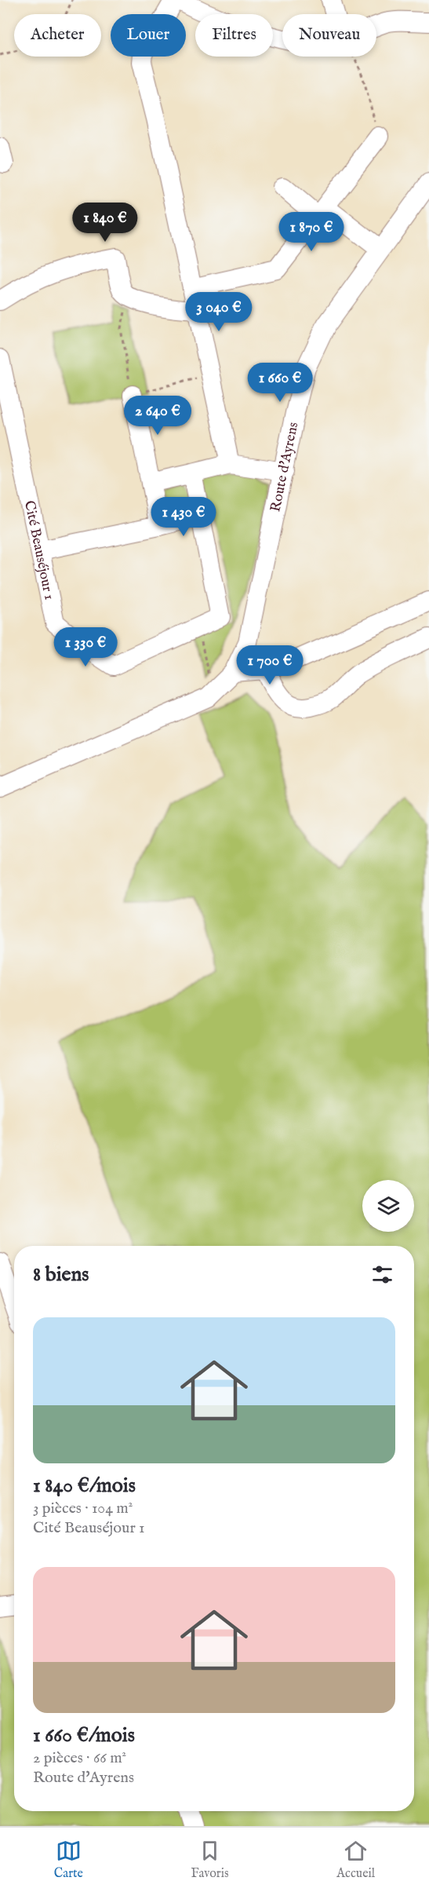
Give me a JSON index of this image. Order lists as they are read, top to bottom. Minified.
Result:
{"streets":{"street":["Route d'Ayrens","Cité Beauséjour 1"]},"page":{"chip":["Acheter","Louer","Filtres","Nouveau"],"price":["1 840 €","1 870 €","3 040 €","1 660 €","2 640 €","1 430 €","1 330 €","1 700 €"],"heading":"8 biens","list":[{"name":"1 840 €/mois","note":"3 pièces · 104 m² · Cité Beauséjour 1"},{"name":"1 660 €/mois","note":"2 pièces · 66 m² · Route d'Ayrens"}],"tabs":["Carte","Favoris","Accueil"]}}
